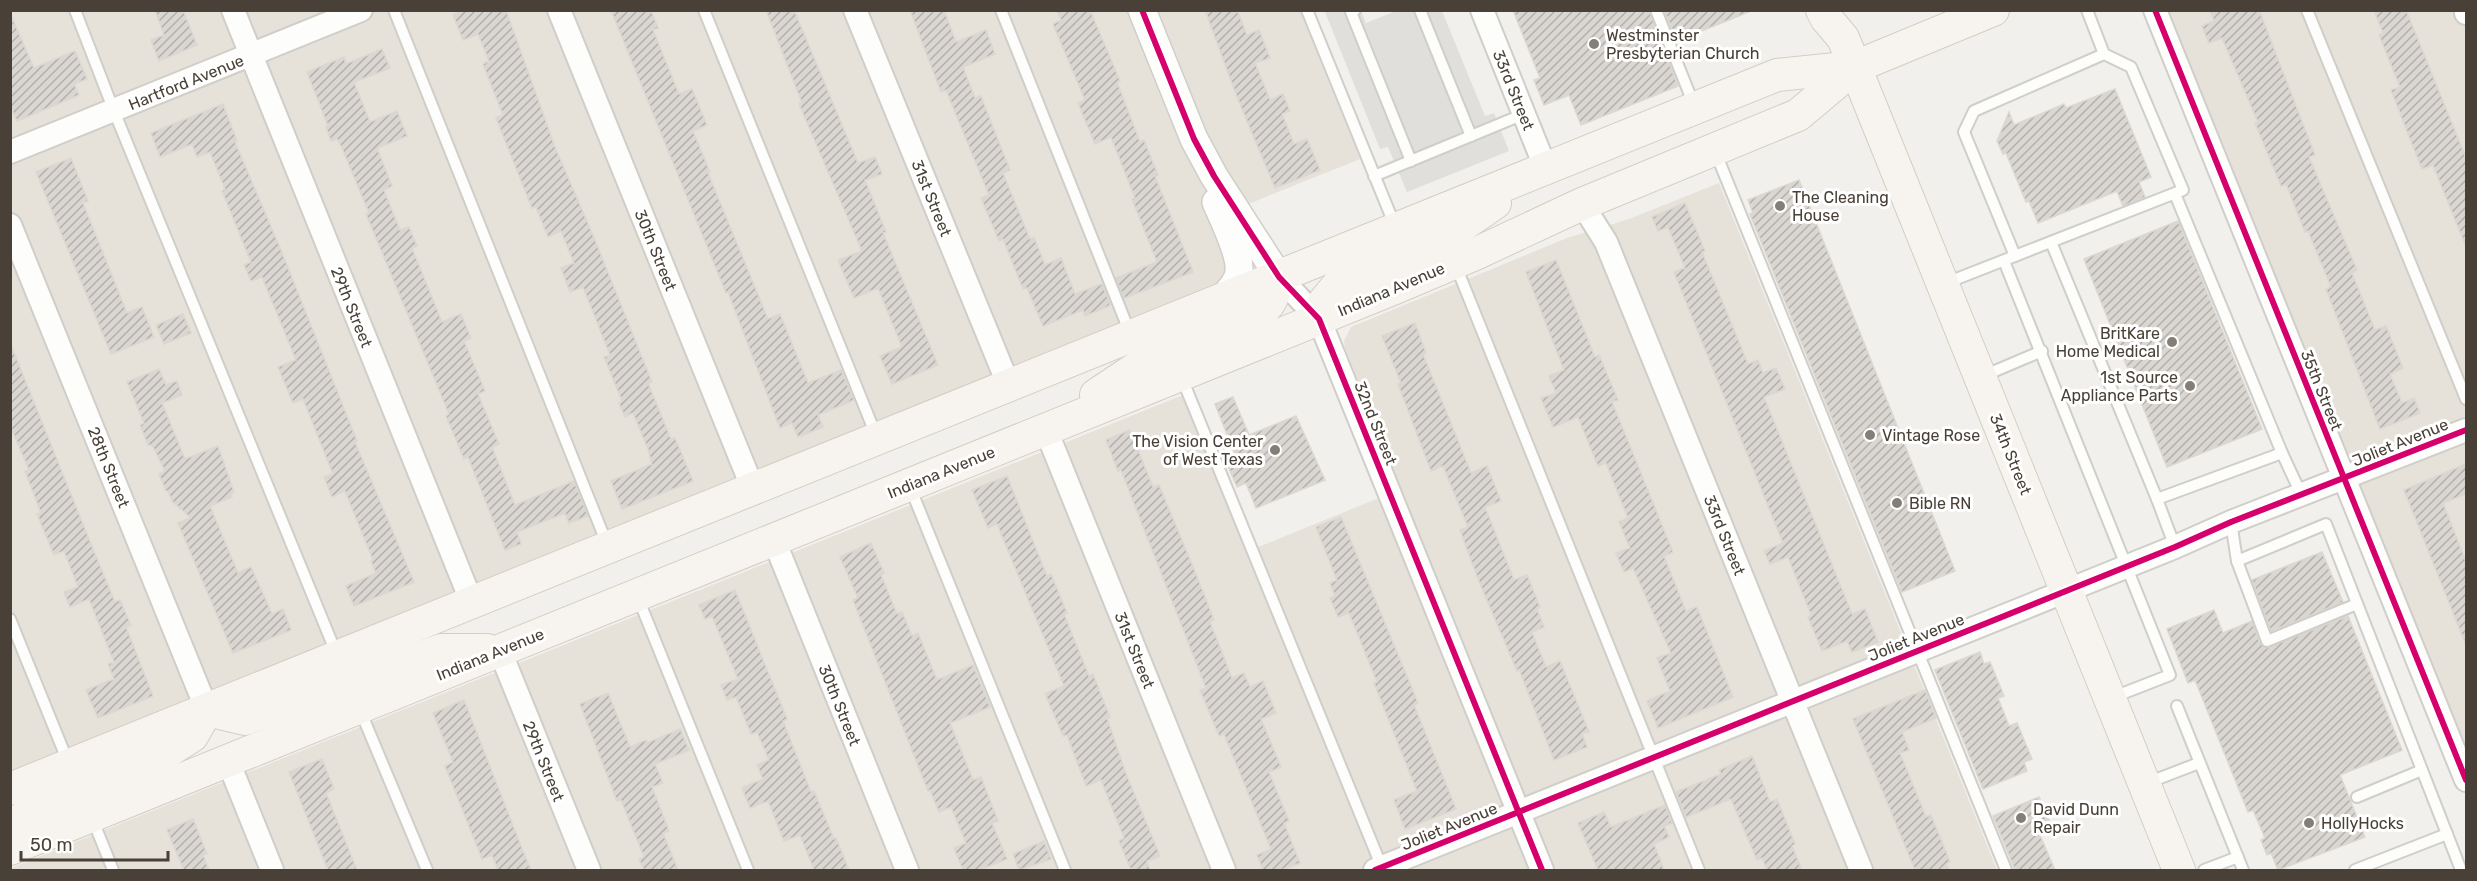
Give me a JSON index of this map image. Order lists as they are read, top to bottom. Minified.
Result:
{"streets":{"main road":["Indiana Avenue","34th Street"],"street":["Hartford Avenue","33rd Street","31st Street","30th Street","29th Street","35th Street","32nd Street","Joliet Avenue","28th Street"]},"crossings":[["Hartford Avenue","29th Street"],["33rd Street","Indiana Avenue"],["33rd Street","Joliet Avenue"],["31st Street","Indiana Avenue"],["30th Street","Indiana Avenue"],["Indiana Avenue","29th Street"],["Indiana Avenue","32nd Street"],["Indiana Avenue","34th Street"],["Indiana Avenue","28th Street"],["35th Street","Joliet Avenue"],["32nd Street","Joliet Avenue"],["Joliet Avenue","34th Street"]],"places":["Westminster Presbyterian Church","The Cleaning House","BritKare Home Medical","1st Source Appliance Parts","Vintage Rose","The Vision Center of West Texas","Bible RN","David Dunn Repair","HollyHocks"],"scale_bar":"50 m"}
